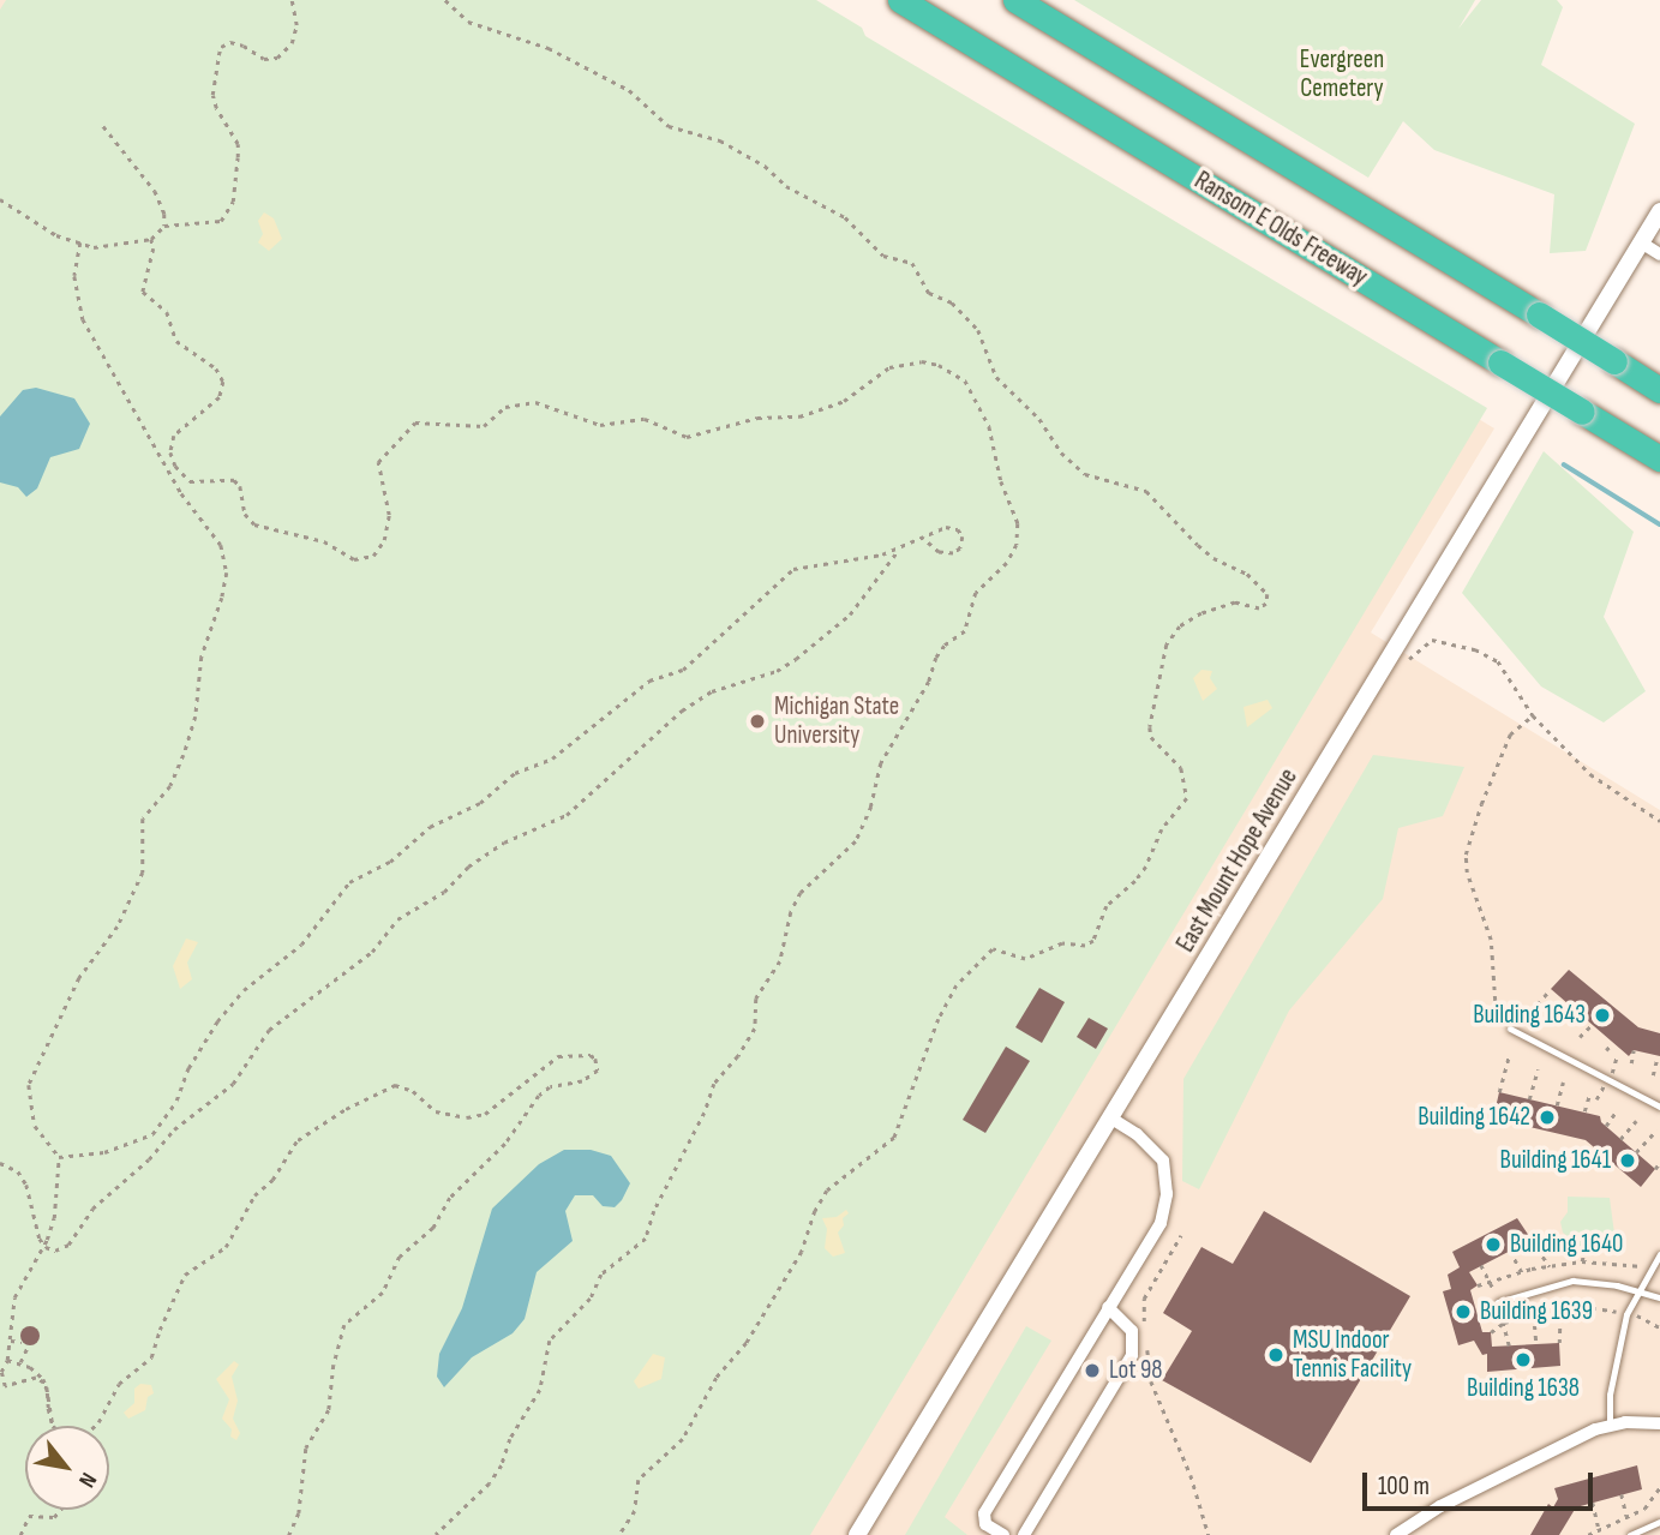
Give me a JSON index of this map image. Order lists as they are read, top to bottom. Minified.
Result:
{"streets":{"highway":["Ransom E Olds Freeway"],"street":["East Mount Hope Avenue"]},"parks":["Evergreen Cemetery"],"places":["Michigan State University","Building 1643","Building 1642","Building 1641","Building 1640","Building 1639","MSU Indoor Tennis Facility","Building 1638","Lot 98"],"scale_bar":"100 m","north":"bottom right"}
